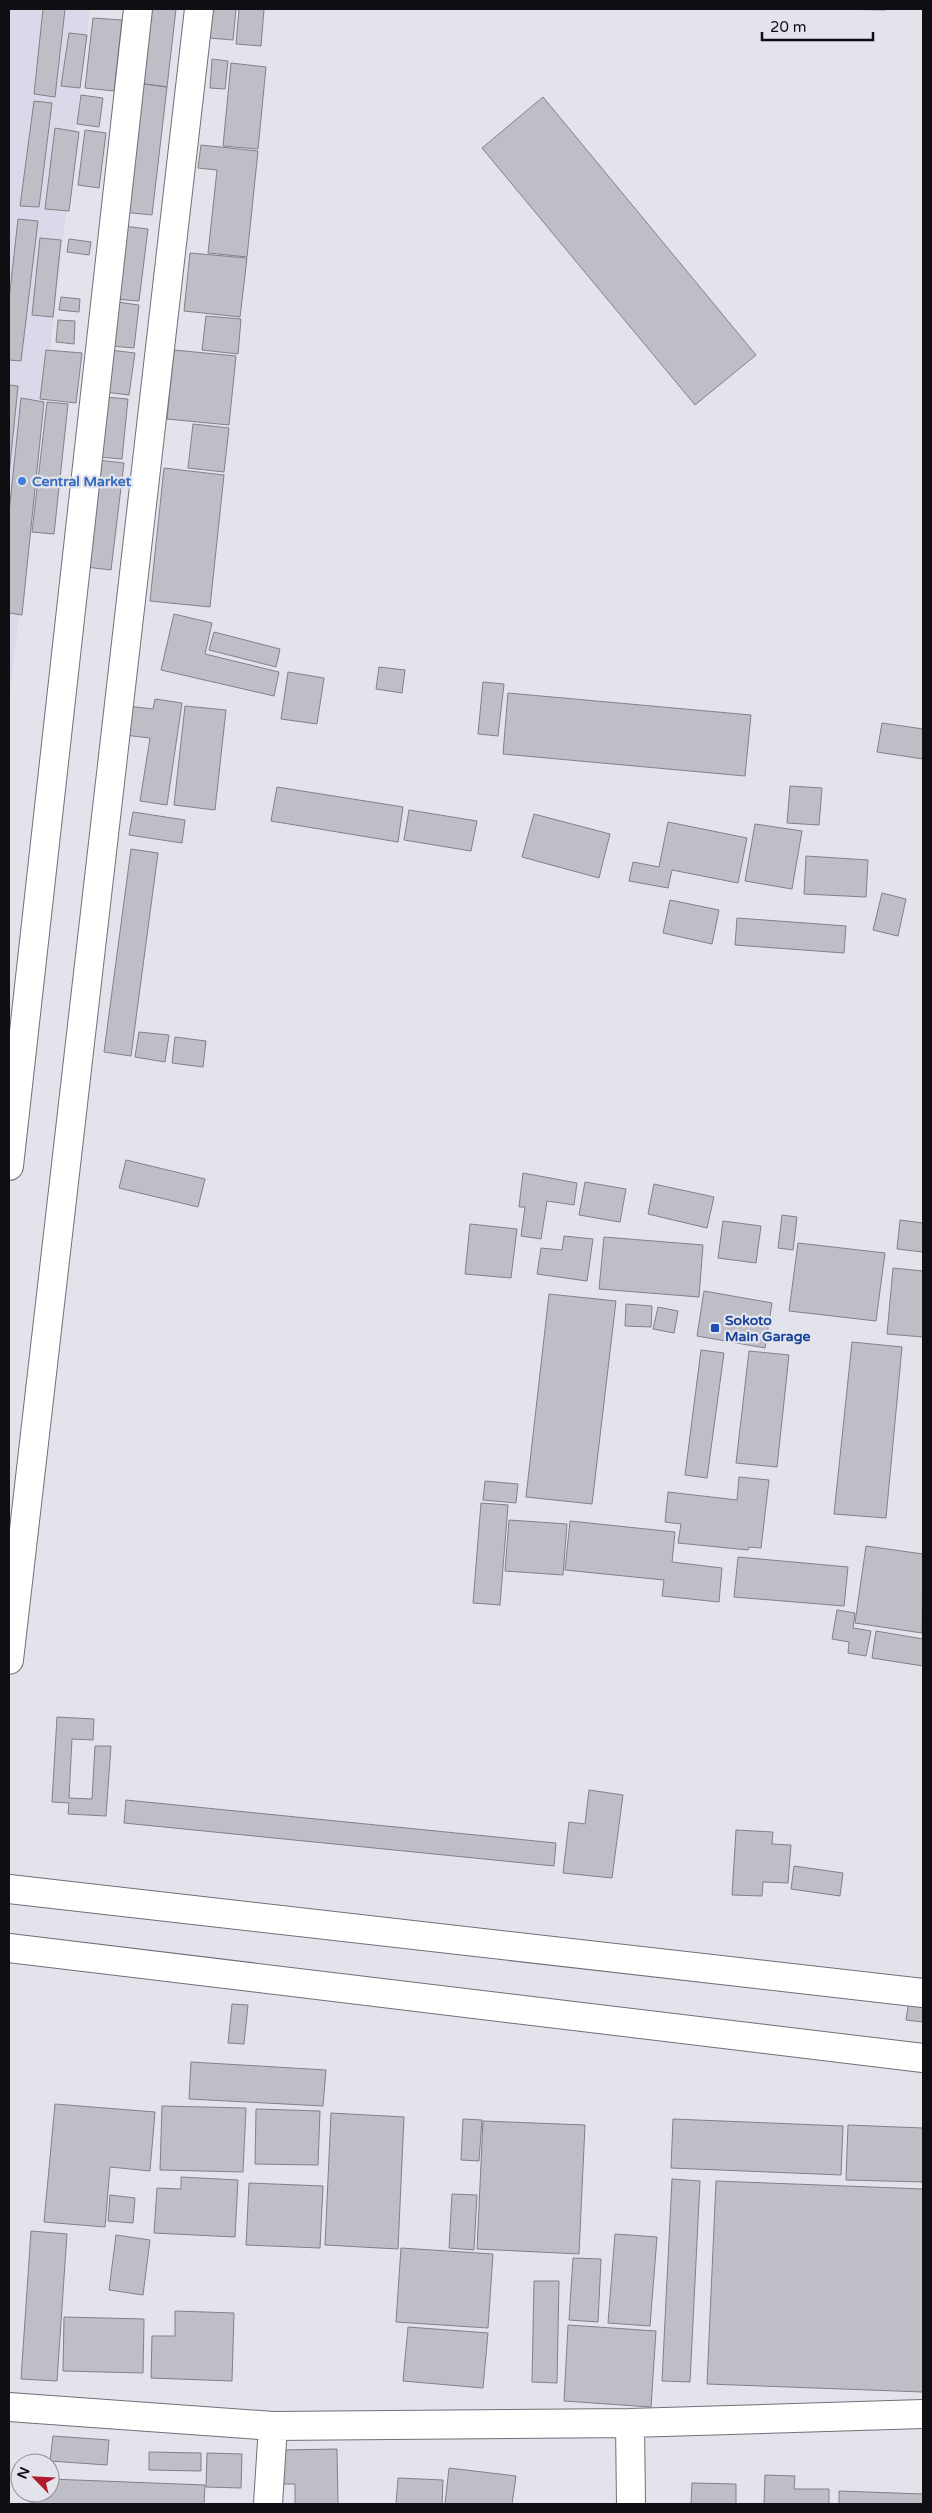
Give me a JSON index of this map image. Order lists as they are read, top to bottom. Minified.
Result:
{"places":{"other":["Central Market"],"transit":["Sokoto Main Garage"]},"scale_bar":"20 m","north":"top left"}
